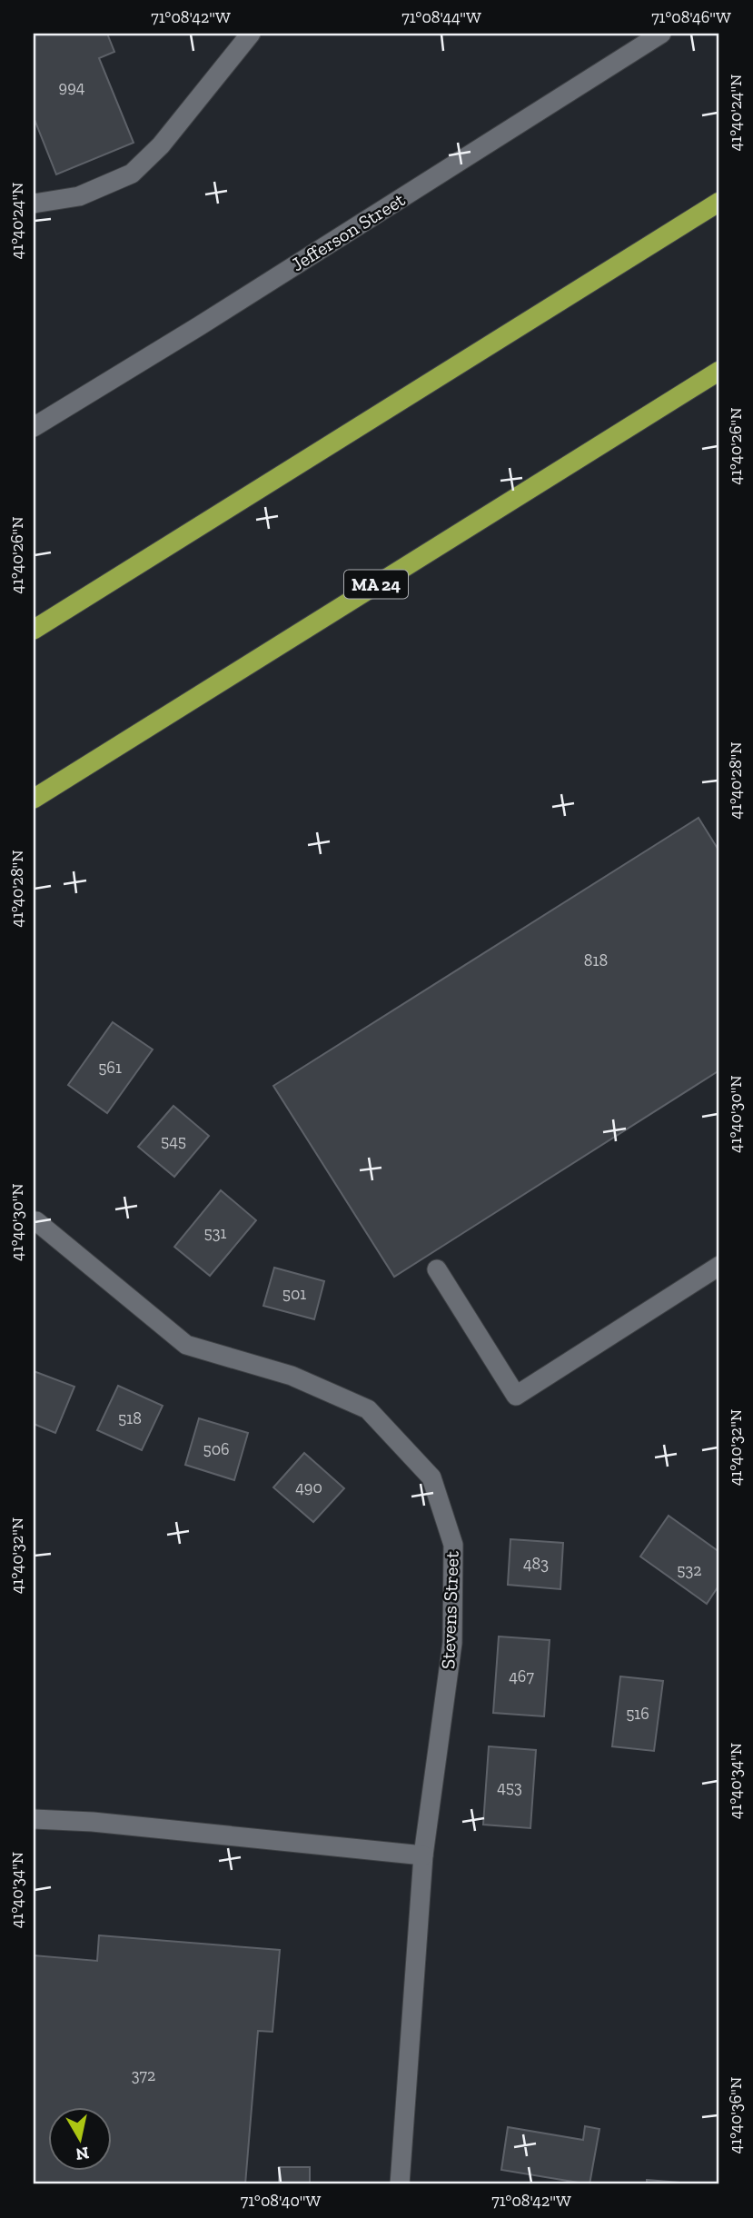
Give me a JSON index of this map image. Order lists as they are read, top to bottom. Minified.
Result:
{"streets":{"highway":["MA 24"],"street":["Jefferson Street","Stevens Street"]},"house_numbers":["994","818","561","545","531","501","518","506","490","483","532","467","516","453","372"],"north":"bottom","coordinates":["71°08'42\"W","71°08'44\"W","71°08'46\"W","41°40'24\"N","41°40'26\"N","41°40'28\"N","41°40'30\"N","41°40'32\"N","41°40'34\"N","41°40'36\"N","71°08'40\"W"]}
